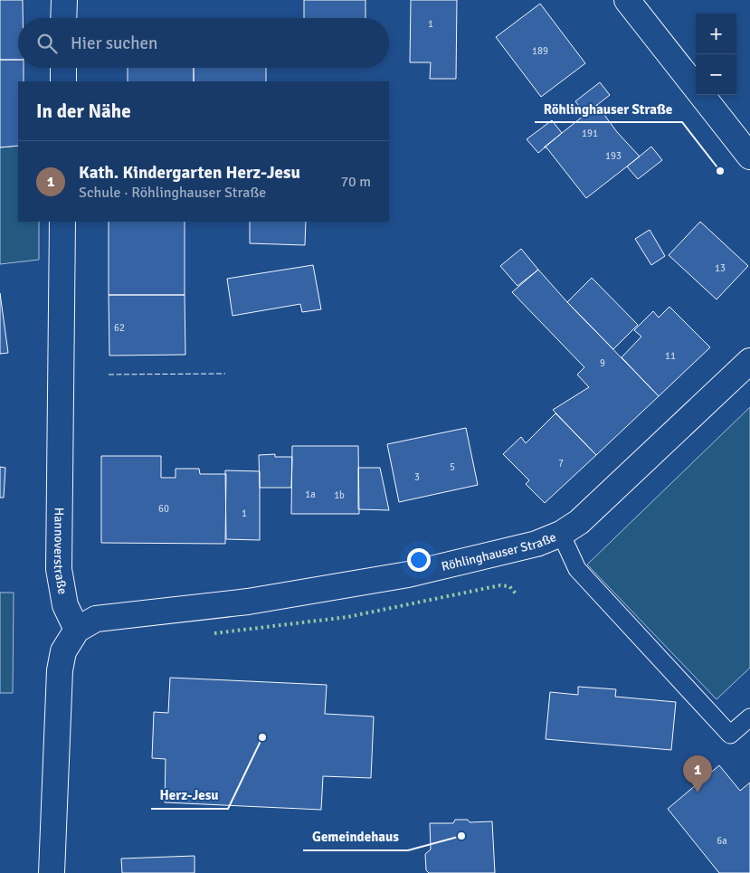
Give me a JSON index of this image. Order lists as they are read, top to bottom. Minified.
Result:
{"streets":{"street":["Hannoverstraße","Röhlinghauser Straße"]},"crossings":[["Hannoverstraße","Röhlinghauser Straße"]],"places":["Röhlinghauser Straße","Herz-Jesu","Gemeindehaus"],"house_numbers":["1","189","191","193","13","62","11","9","7","5","3","1a","1b","60","1","6a"],"page":{"map_buttons":["+","−"],"search":"Hier suchen","heading":"In der Nähe","list":[{"mark":"1","name":"Kath. Kindergarten Herz-Jesu","note":"Schule · Röhlinghauser Straße","value":"70 m"}],"pins":"1"}}
